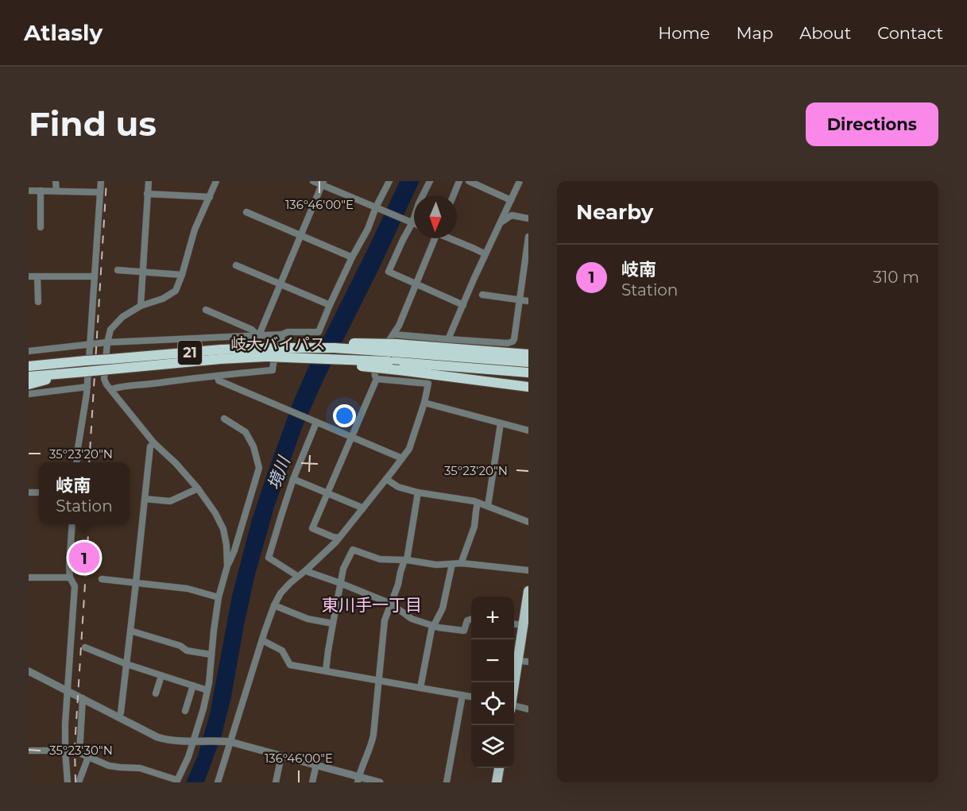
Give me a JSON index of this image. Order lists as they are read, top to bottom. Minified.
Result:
{"streets":{"highway":["岐大バイパス","21"]},"crossings":[["岐大バイパス","21"]],"districts":["東川手一丁目"],"water":["境川"],"north":"bottom","page":{"header":"Atlasly","nav":["Home","Map","About","Contact"],"buttons":"Directions","title":"Find us","heading":"Nearby","list":[{"mark":"1","name":"岐南","note":"Station","value":"310 m"}],"popup":["岐南","Station"],"pins":"1","map_buttons":["+","−"]},"coordinates":["136°46'00\"E","35°23'20\"N","35°23'30\"N"]}
